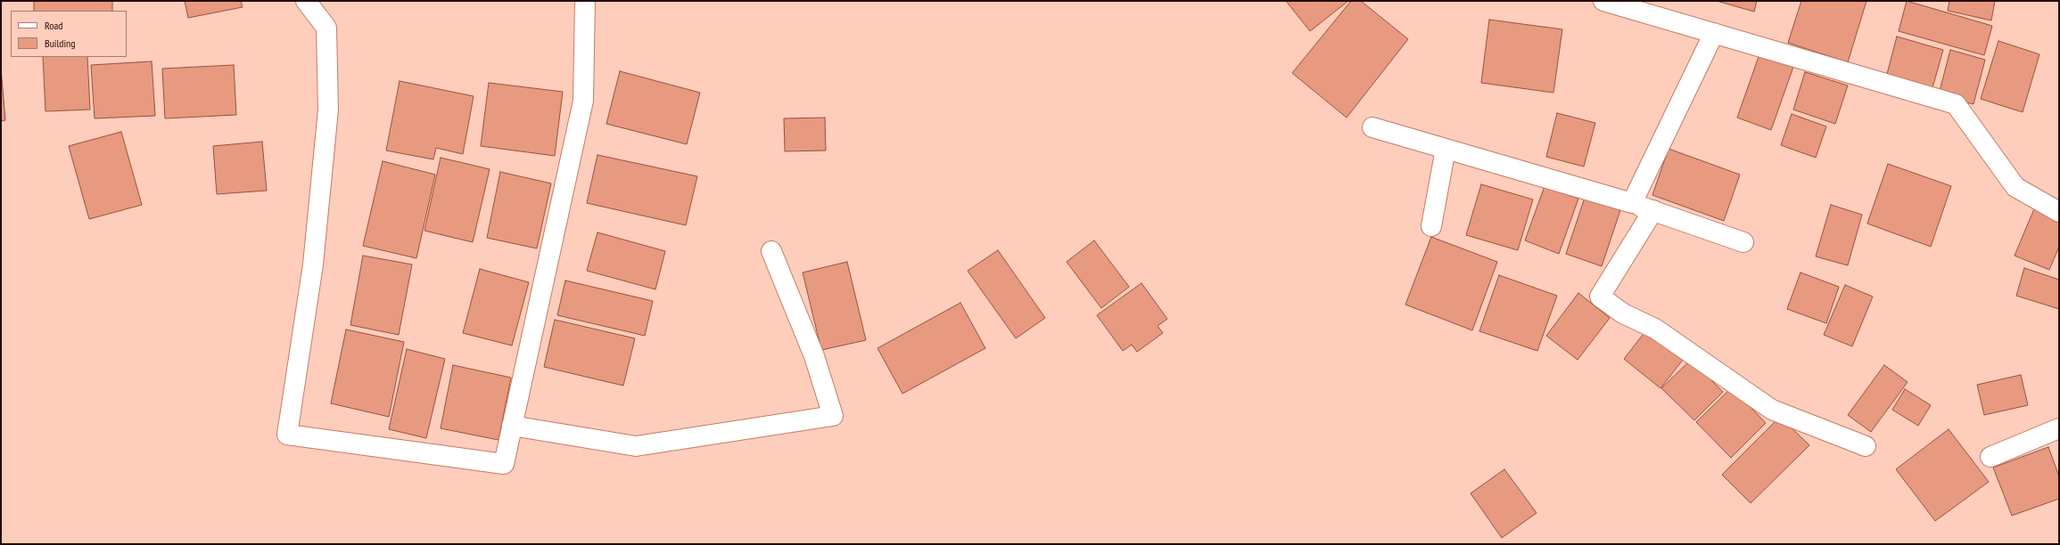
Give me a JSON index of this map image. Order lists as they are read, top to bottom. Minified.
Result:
{"legend":["Road","Building"]}
